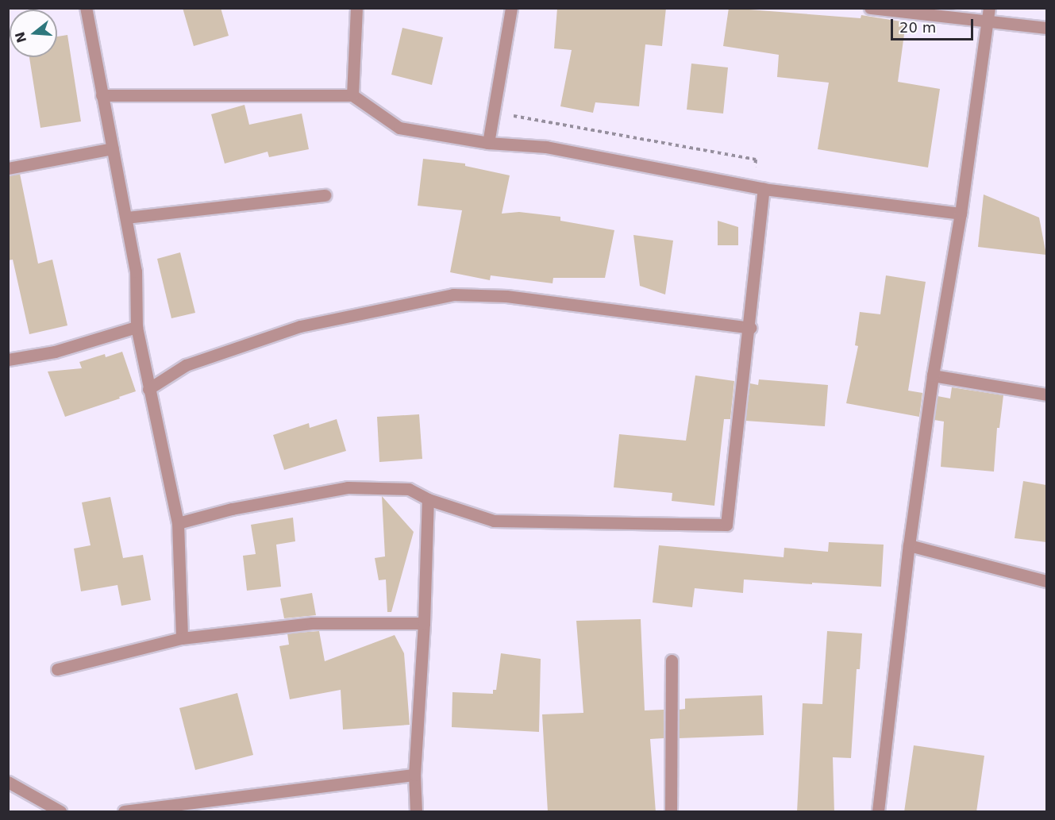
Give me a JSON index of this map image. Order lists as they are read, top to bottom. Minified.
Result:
{"scale_bar":"20 m","north":"left"}
